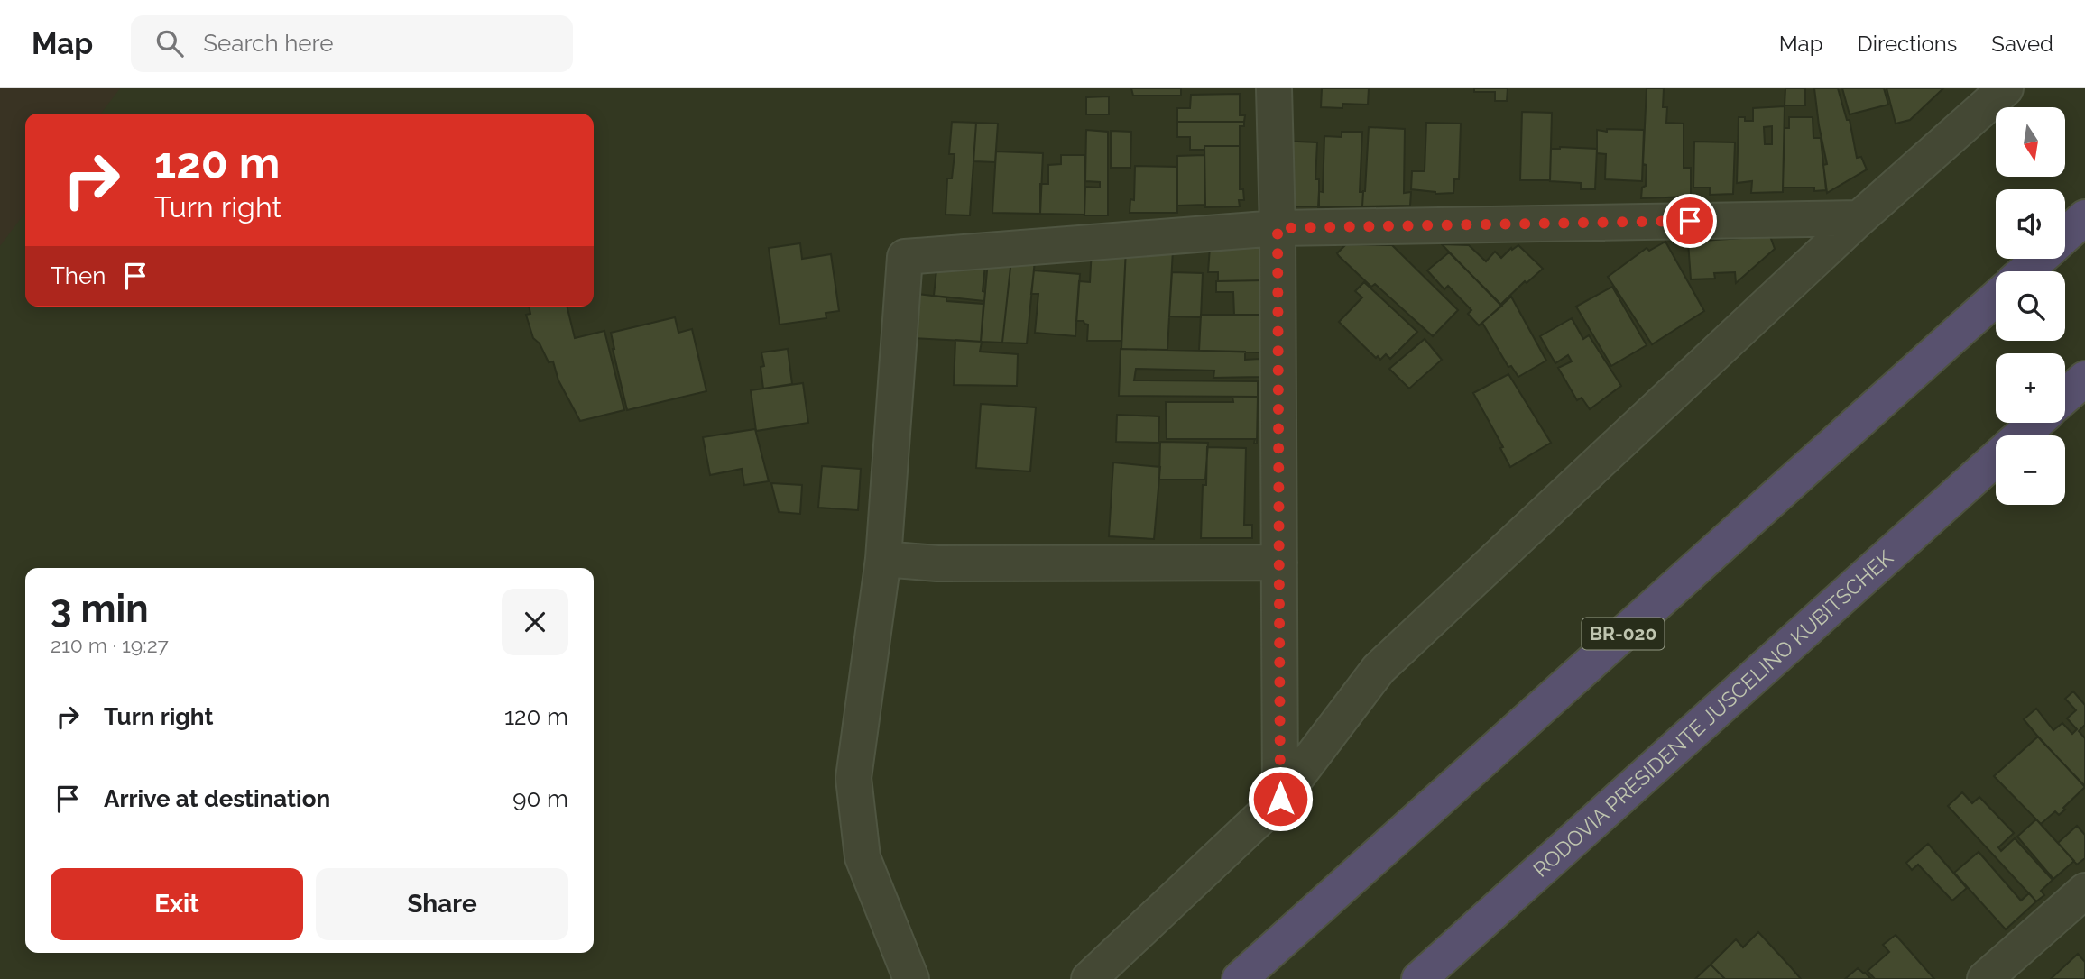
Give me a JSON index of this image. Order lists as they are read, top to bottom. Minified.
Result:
{"streets":{"highway":["BR-020","RODOVIA PRESIDENTE JUSCELINO KUBITSCHEK"]},"north":"bottom","page":{"header":"Map","search":"Search here","nav":["Map","Directions","Saved"],"map_buttons":["+","−"],"turn":["120 m","Turn right"],"then":"Then","heading":["3 min","210 m · 19:27"],"list":[{"name":"Turn right","value":"120 m"},{"name":"Arrive at destination","value":"90 m"}],"buttons":["Exit","Share"]}}
